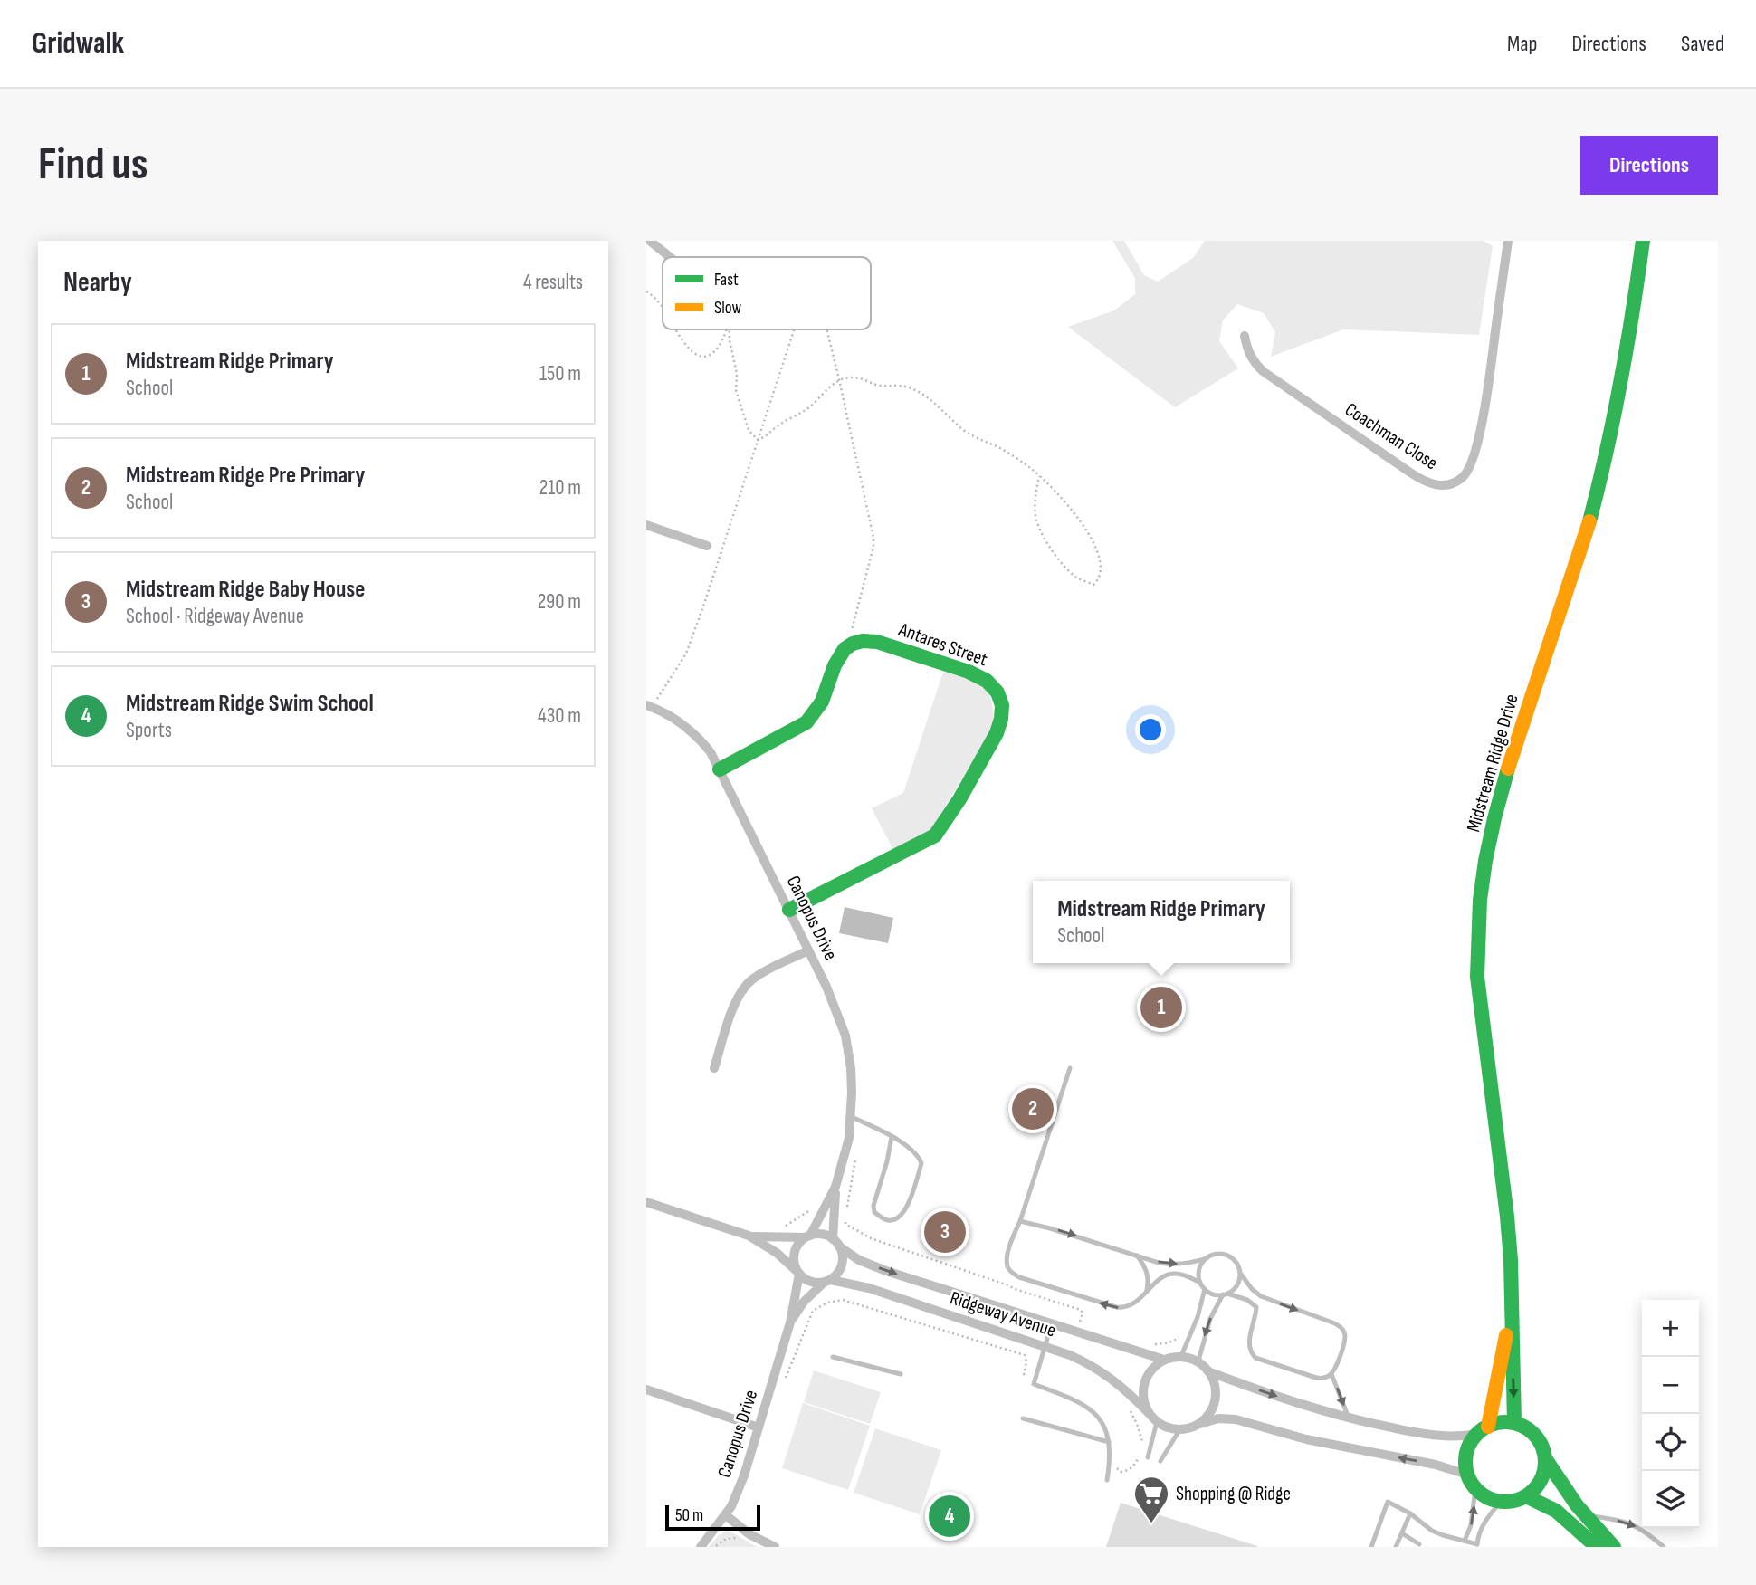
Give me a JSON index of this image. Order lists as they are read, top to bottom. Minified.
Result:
{"streets":{"street":["Coachman Close","Antares Street","Midstream Ridge Drive","Canopus Drive","Ridgeway Avenue"]},"crossings":[["Antares Street","Canopus Drive"],["Canopus Drive","Ridgeway Avenue"]],"places":{"supermarket":["Shopping @ Ridge"]},"legend":["Fast","Slow"],"scale_bar":"50 m","page":{"header":"Gridwalk","nav":["Map","Directions","Saved"],"buttons":"Directions","title":"Find us","heading":["Nearby","4 results"],"list":[{"mark":"1","name":"Midstream Ridge Primary","note":"School","value":"150 m"},{"mark":"2","name":"Midstream Ridge Pre Primary","note":"School","value":"210 m"},{"mark":"3","name":"Midstream Ridge Baby House","note":"School · Ridgeway Avenue","value":"290 m"},{"mark":"4","name":"Midstream Ridge Swim School","note":"Sports","value":"430 m"}],"popup":["Midstream Ridge Primary","School"],"pins":["1","2","3","4"],"map_buttons":["+","−"],"scale":"50 m"}}
